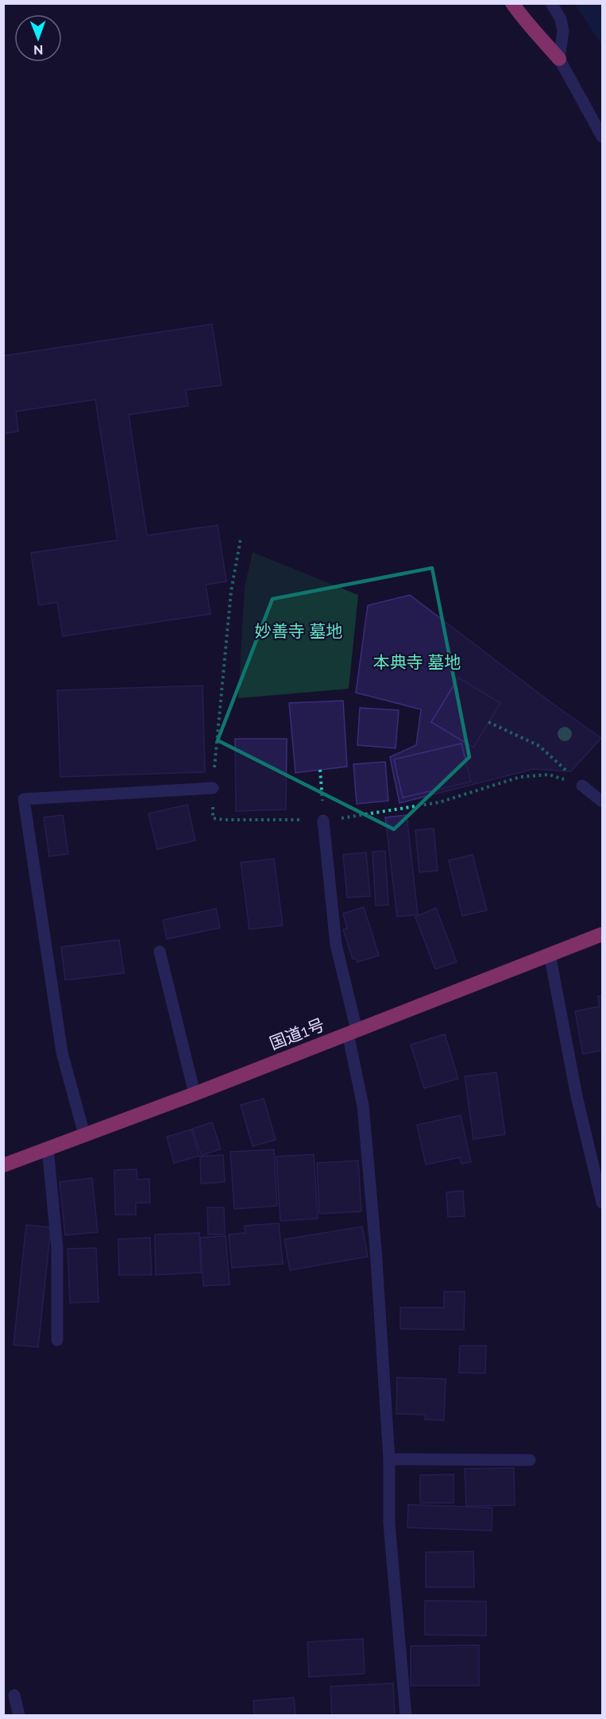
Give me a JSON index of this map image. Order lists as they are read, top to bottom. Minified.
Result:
{"streets":{"highway":["国道1号"]},"parks":["妙善寺 墓地","本典寺 墓地"],"north":"bottom"}
